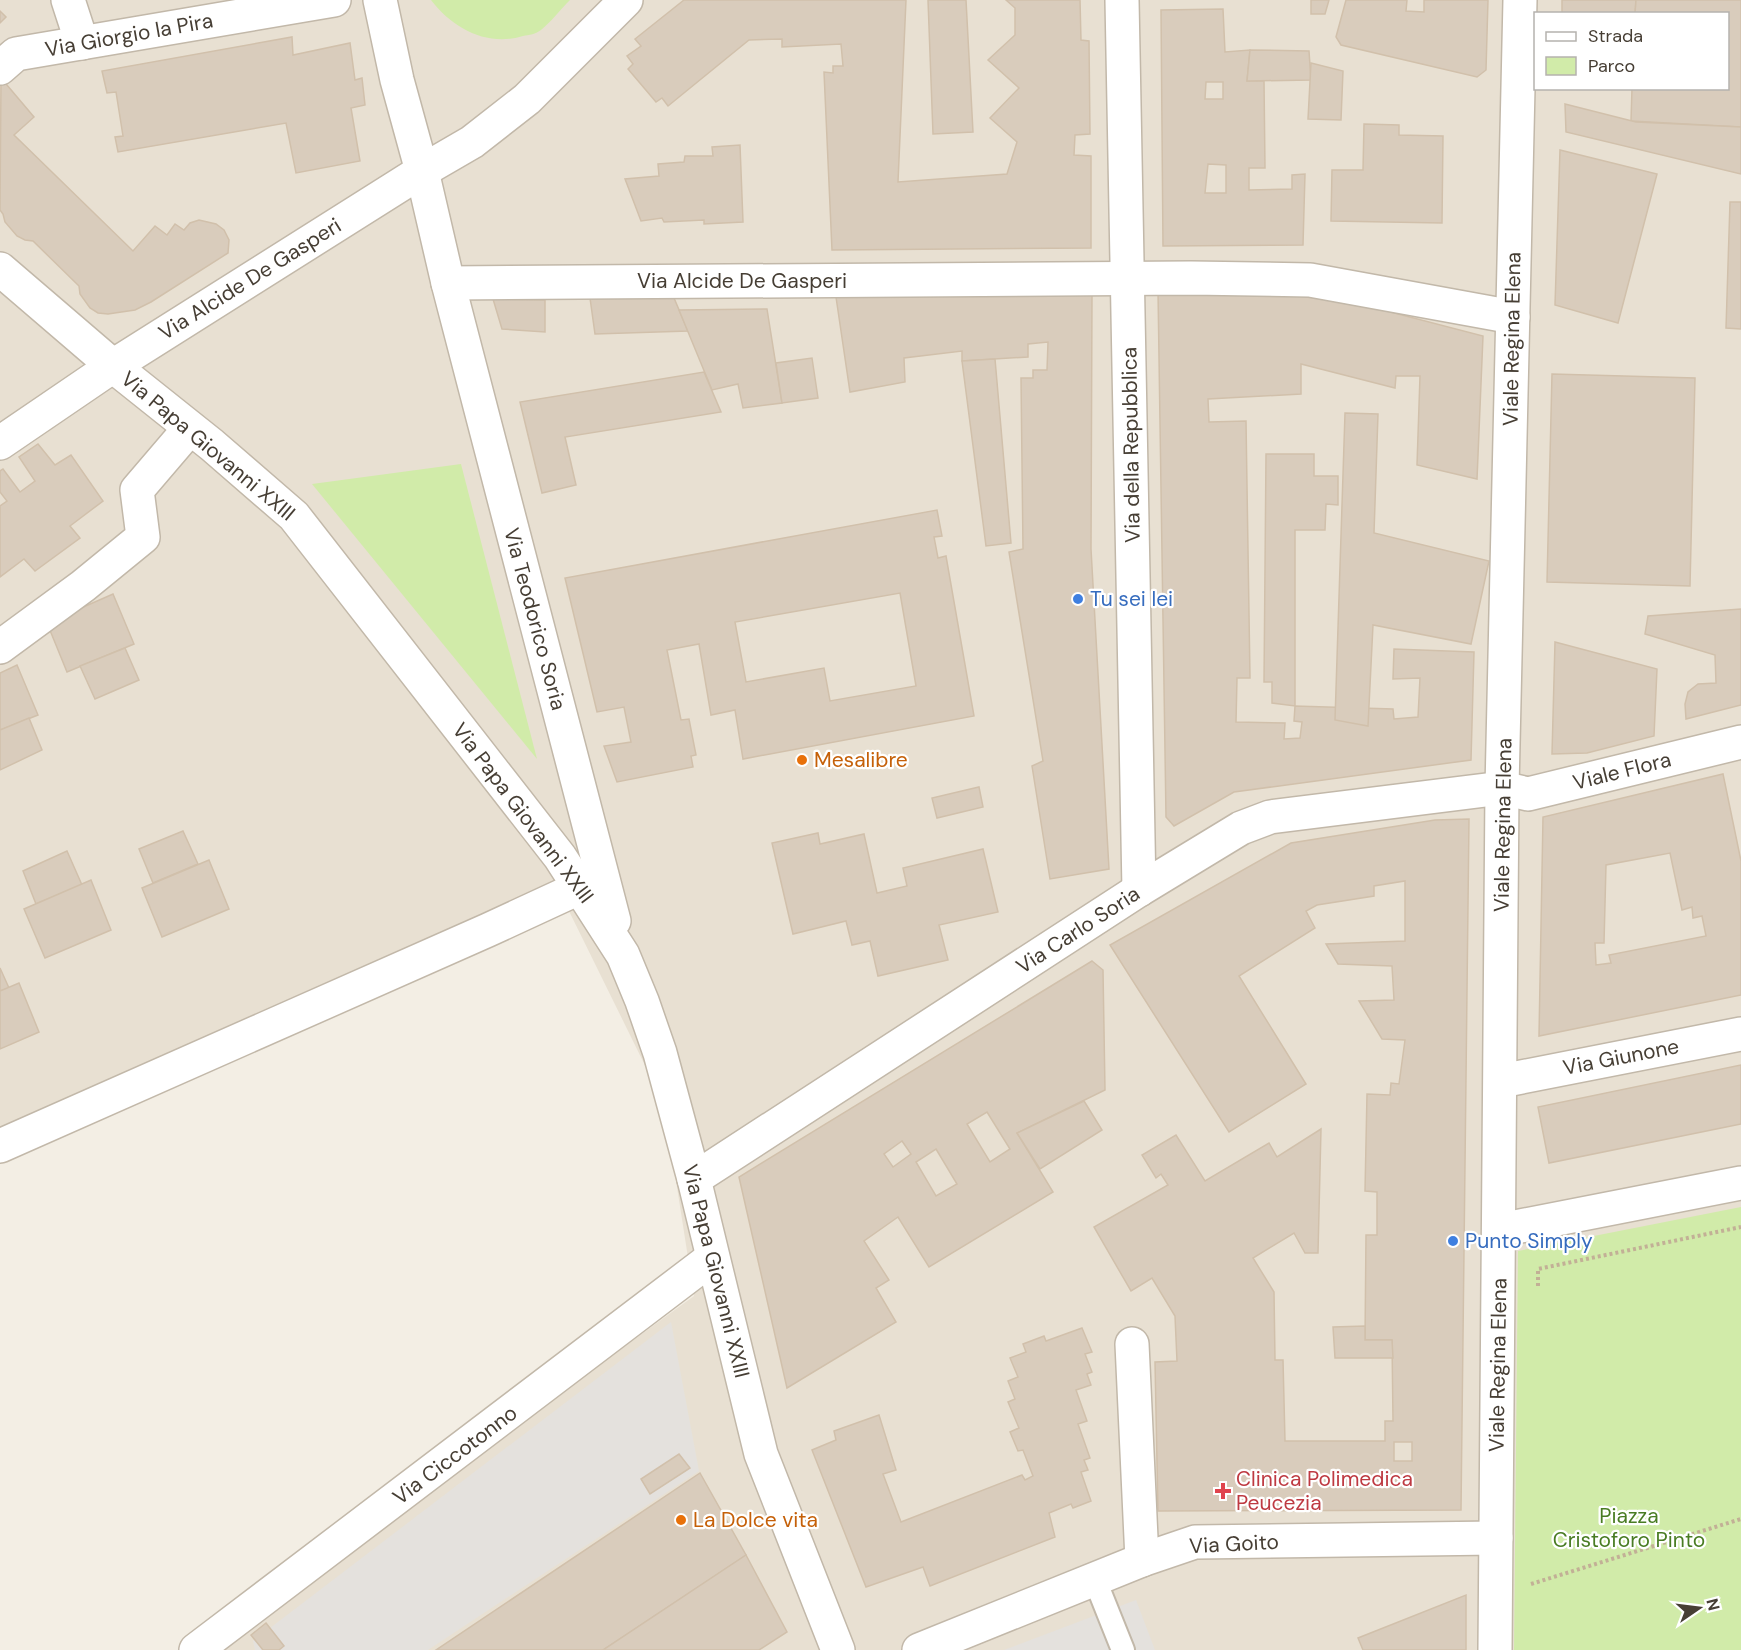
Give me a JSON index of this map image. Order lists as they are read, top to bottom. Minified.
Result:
{"streets":{"street":["Via Giorgio la Pira","Via Alcide De Gasperi","Viale Regina Elena","Via della Repubblica","Via Papa Giovanni XXIII","Via Teodorico Soria","Viale Flora","Via Carlo Soria","Via Giunone","Via Ciccotonno","Via Goito"]},"crossings":[["Via Alcide De Gasperi","Viale Regina Elena"],["Via Alcide De Gasperi","Via della Repubblica"],["Via Alcide De Gasperi","Via Papa Giovanni XXIII"],["Via Alcide De Gasperi","Via Teodorico Soria"],["Viale Regina Elena","Viale Flora"],["Viale Regina Elena","Via Carlo Soria"],["Viale Regina Elena","Via Giunone"],["Viale Regina Elena","Via Goito"],["Via della Repubblica","Via Carlo Soria"],["Via Papa Giovanni XXIII","Via Teodorico Soria"],["Via Papa Giovanni XXIII","Via Carlo Soria"],["Via Papa Giovanni XXIII","Via Ciccotonno"],["Viale Flora","Via Carlo Soria"]],"parks":["Piazza Cristoforo Pinto"],"places":{"other":["Tu sei lei","Mesalibre","Punto Simply","La Dolce vita"],"health":["Clinica Polimedica Peucezia"]},"legend":["Strada","Parco"],"north":"right"}
